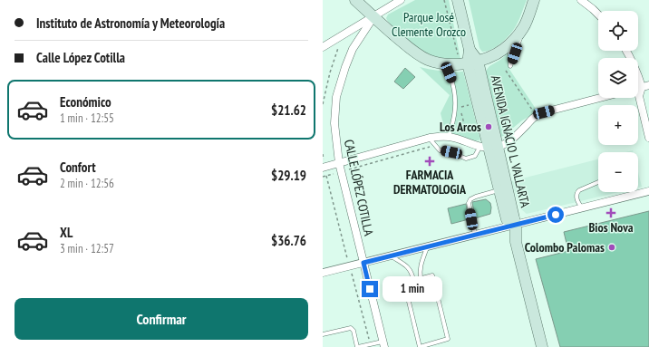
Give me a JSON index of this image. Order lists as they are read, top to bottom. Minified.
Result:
{"streets":{"main road":["AVENIDA IGNACIO L. VALLARTA"],"street":["CALLE LÓPEZ COTILLA"]},"parks":["Parque José Clemente Orozco"],"places":{"other":["Los Arcos","Colombo Palomas"],"health":["FARMACIA DERMATOLOGIA","Bios Nova"]},"page":{"banner":["Instituto de Astronomía y Meteorología","Calle López Cotilla"],"map_buttons":["+","−"],"list":[{"name":"Económico","note":"1 min · 12:55","value":"$21.62"},{"name":"Confort","note":"2 min · 12:56","value":"$29.19"},{"name":"XL","note":"3 min · 12:57","value":"$36.76"}],"bubble":"1 min","buttons":"Confirmar"}}
